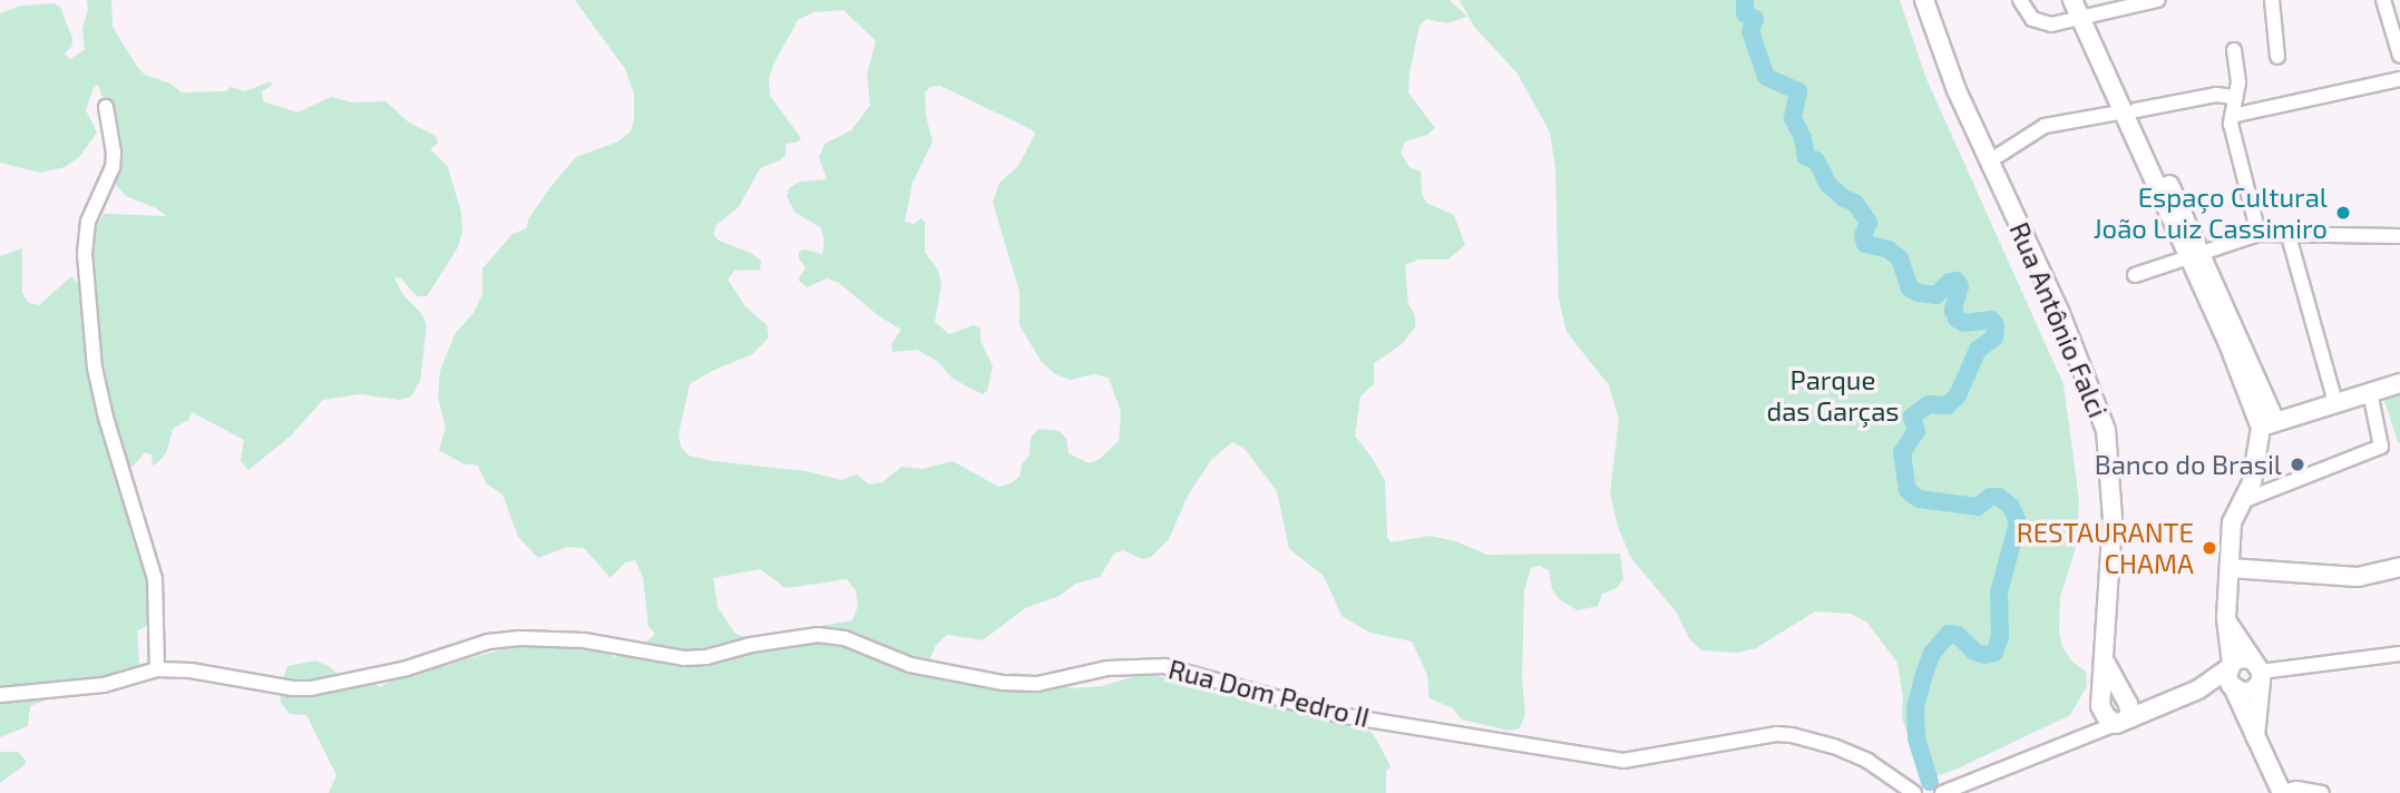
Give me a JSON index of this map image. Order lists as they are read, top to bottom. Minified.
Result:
{"streets":{"main road":["Rua Antônio Falci"],"street":["Rua Dom Pedro II"]},"parks":["Parque das Garças"],"places":["Espaço Cultural João Luiz Cassimiro","Banco do Brasil","RESTAURANTE CHAMA"]}
